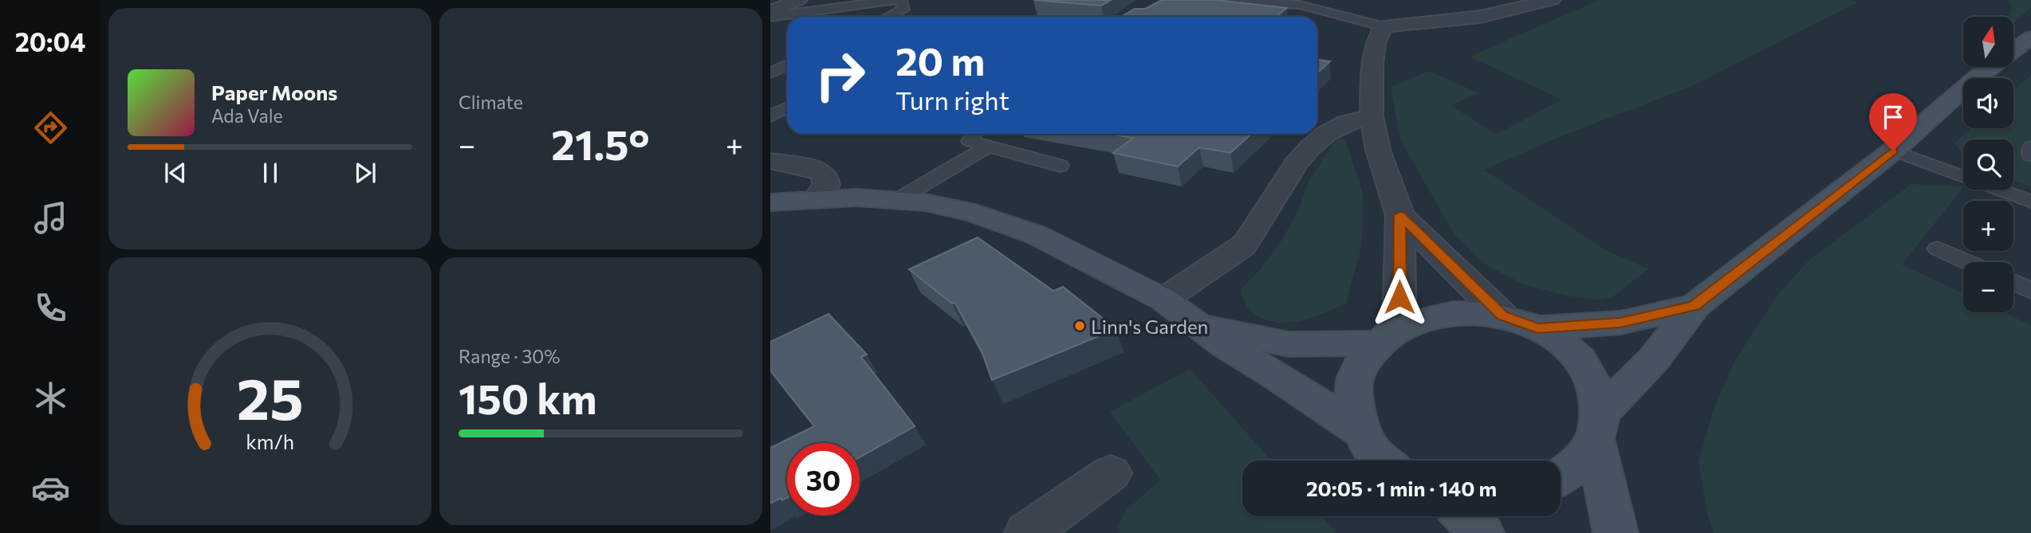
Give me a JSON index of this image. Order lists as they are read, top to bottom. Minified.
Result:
{"places":["Linn's Garden"],"north":"top","page":{"tabs":"20:04","tile":["Climate",["Range · 30%","150 km"]],"map_buttons":["+","−"],"turn":["20 m","Turn right"],"song":["Paper Moons","Ada Vale"],"heat":["−","21.5°","+"],"limit":"30","trip":"20:05 · 1 min · 140 m","gauge":["25","km/h"]}}
